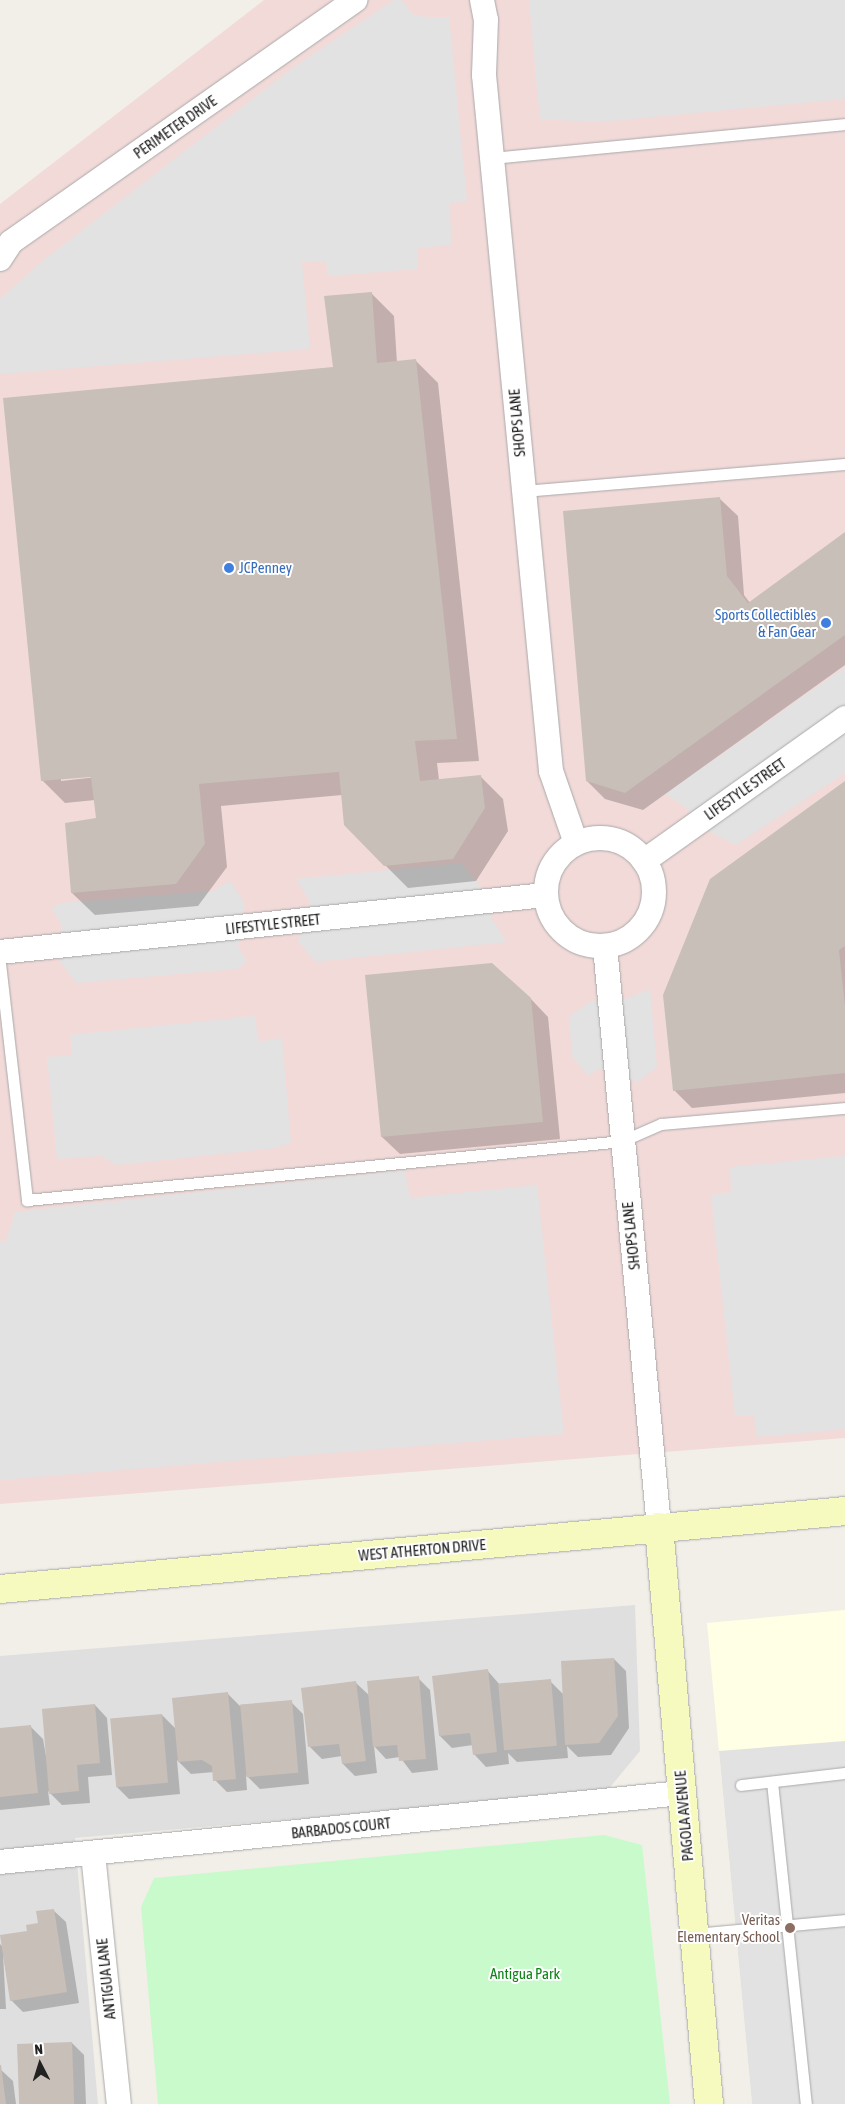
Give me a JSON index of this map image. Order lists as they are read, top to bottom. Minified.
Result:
{"streets":{"street":["PERIMETER DRIVE","SHOPS LANE","LIFESTYLE STREET","WEST ATHERTON DRIVE","PAGOLA AVENUE","BARBADOS COURT","ANTIGUA LANE"]},"crossings":[["SHOPS LANE","LIFESTYLE STREET"],["SHOPS LANE","WEST ATHERTON DRIVE"],["SHOPS LANE","PAGOLA AVENUE"],["WEST ATHERTON DRIVE","PAGOLA AVENUE"],["PAGOLA AVENUE","BARBADOS COURT"],["BARBADOS COURT","ANTIGUA LANE"]],"parks":["Antigua Park"],"places":["JCPenney","Sports Collectibles & Fan Gear","Veritas Elementary School"],"north":"top"}
